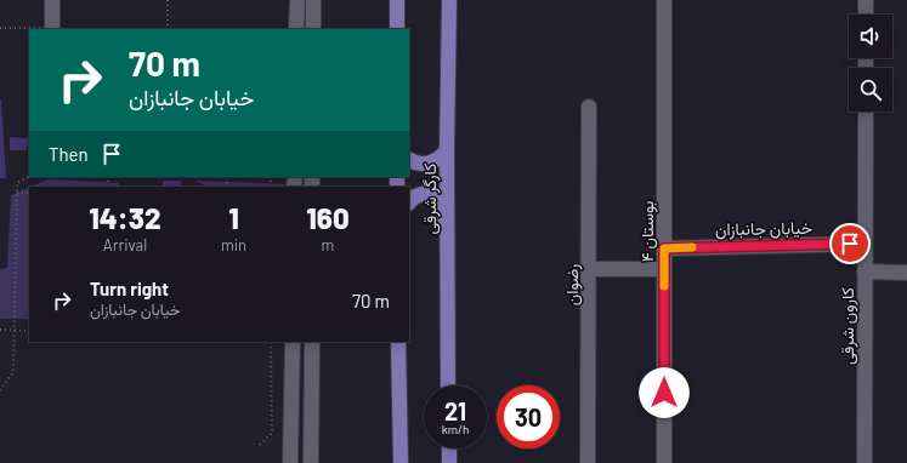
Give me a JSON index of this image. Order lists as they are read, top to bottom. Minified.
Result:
{"streets":{"main road":["کارگر شرقی"],"street":["خیابان جانبازان","بوستان ۴","رضوان","کارون شرقی"]},"crossings":[["خیابان جانبازان","بوستان ۴"],["خیابان جانبازان","کارون شرقی"]],"page":{"turn":["70 m","خیابان جانبازان"],"then":"Then","eta":["14:32","Arrival","1","min","160","m"],"list":[{"name":"Turn right","note":"خیابان جانبازان","value":"70 m"}],"speed":"21 km/h","limit":"30"}}
